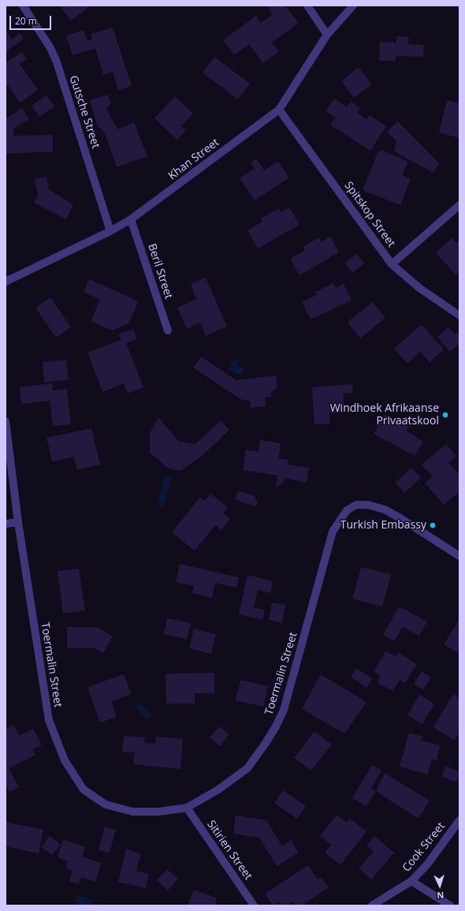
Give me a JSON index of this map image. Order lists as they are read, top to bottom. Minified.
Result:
{"streets":{"street":["Gutsche Street","Khan Street","Spitskop Street","Beril Street","Toermalin Street","Cook Street","Sitirien Street"]},"crossings":[["Gutsche Street","Khan Street"],["Khan Street","Spitskop Street"],["Khan Street","Beril Street"],["Toermalin Street","Sitirien Street"]],"places":["Windhoek Afrikaanse Privaatskool","Turkish Embassy"],"scale_bar":"20 m","north":"bottom"}
